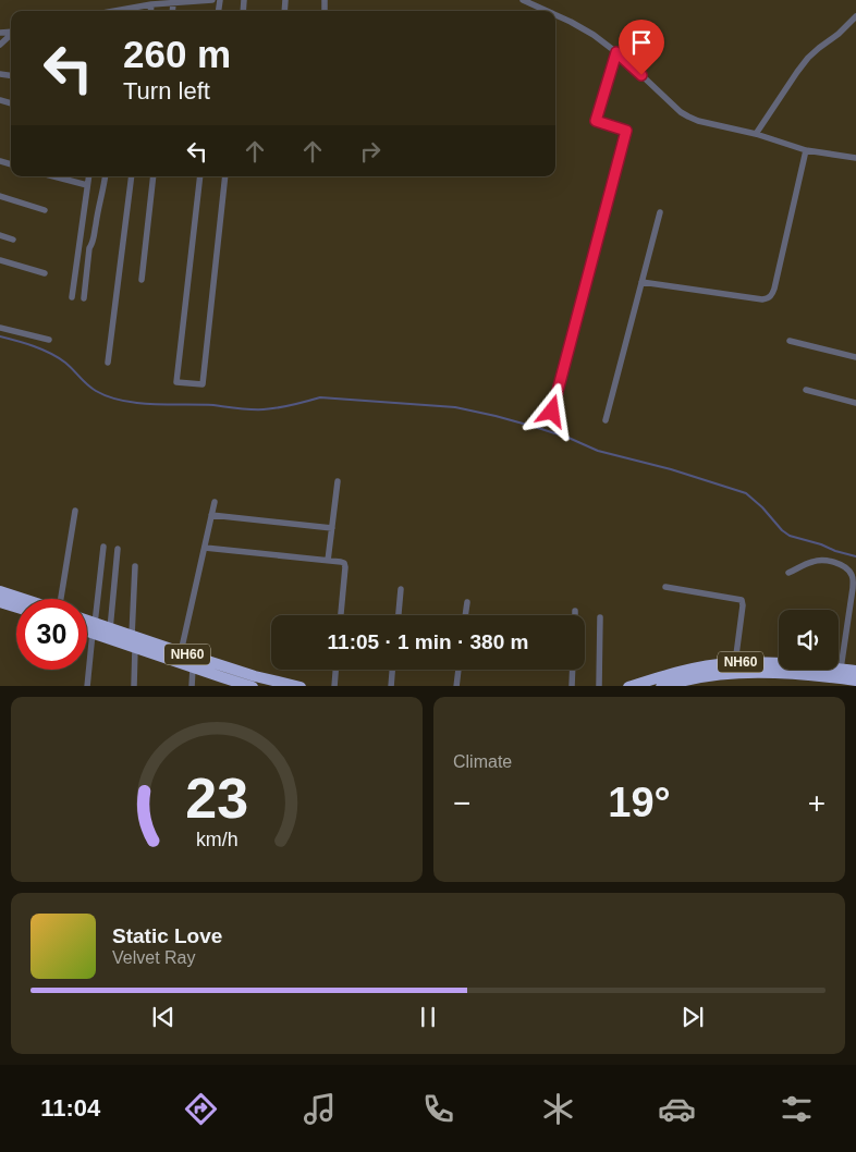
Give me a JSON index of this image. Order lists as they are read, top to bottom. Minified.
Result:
{"streets":{"highway":["NH60"]},"page":{"turn":["260 m","Turn left"],"limit":"30","trip":"11:05 · 1 min · 380 m","tile":"Climate","heat":["−","19°","+"],"song":["Static Love","Velvet Ray"],"tabs":"11:04","gauge":["23","km/h"]}}
